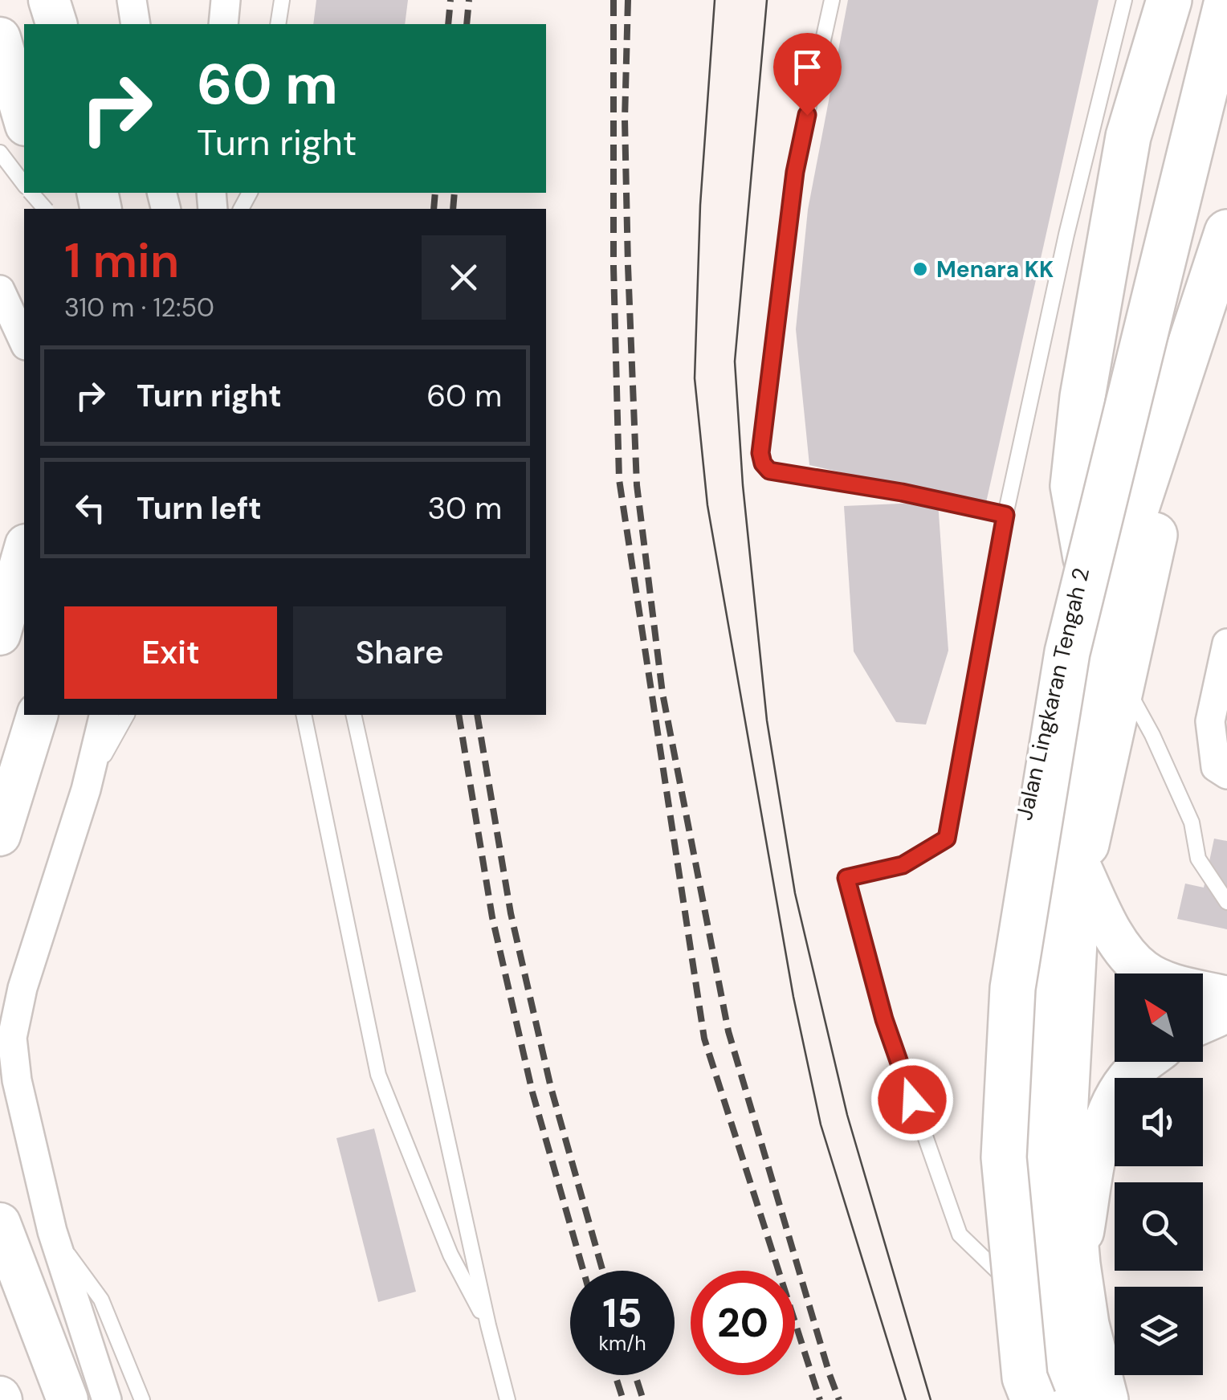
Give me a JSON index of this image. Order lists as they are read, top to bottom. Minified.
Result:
{"streets":{"highway":["Jalan Lingkaran Tengah 2"]},"places":["Menara KK"],"north":"top left","page":{"turn":["60 m","Turn right"],"heading":["1 min","310 m · 12:50"],"list":[{"name":"Turn right","value":"60 m"},{"name":"Turn left","value":"30 m"}],"buttons":["Exit","Share"],"speed":"15 km/h","limit":"20"}}
